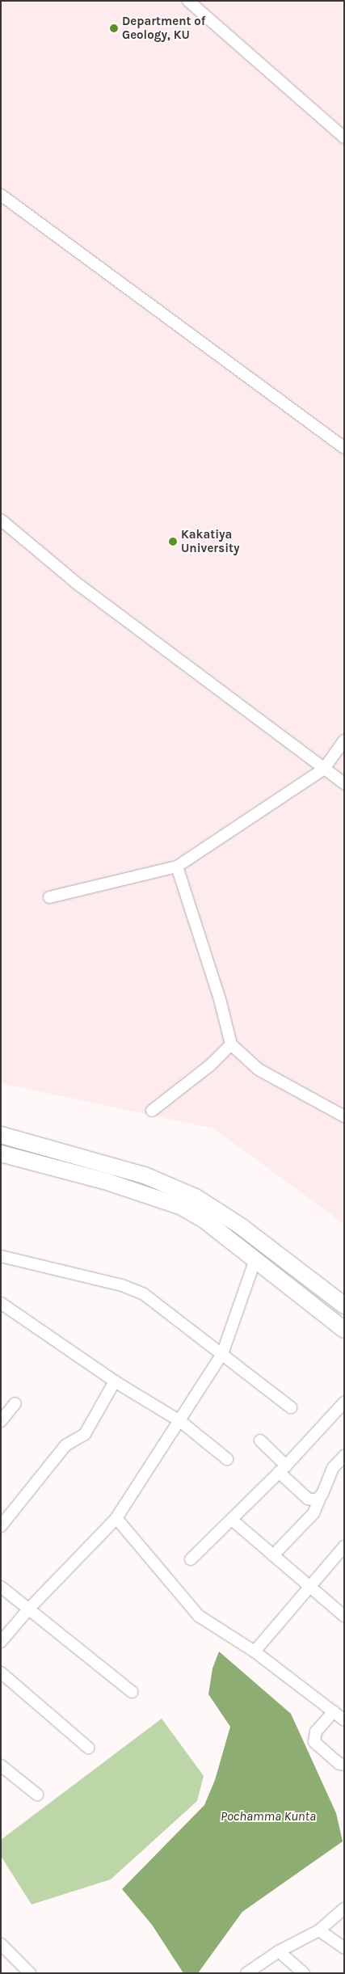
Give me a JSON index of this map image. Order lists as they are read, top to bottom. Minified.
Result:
{"water":["Pochamma Kunta"],"places":["Department of Geology, KU","Kakatiya University"]}
